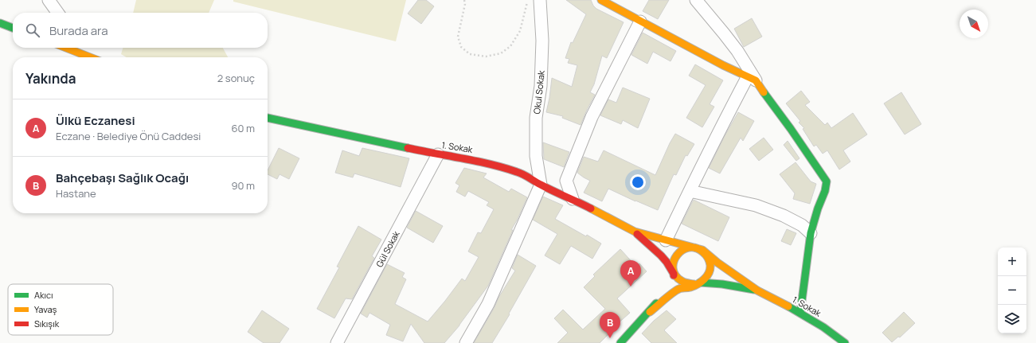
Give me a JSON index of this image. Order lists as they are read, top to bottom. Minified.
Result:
{"streets":{"street":["Okul Sokak","1. Sokak","Gül Sokak"]},"crossings":[["Okul Sokak","1. Sokak"],["1. Sokak","Gül Sokak"]],"legend":["Akıcı","Yavaş","Sıkışık"],"north":"bottom right","page":{"search":"Burada ara","heading":["Yakında","2 sonuç"],"list":[{"mark":"A","name":"Ülkü Eczanesi","note":"Eczane · Belediye Önü Caddesi","value":"60 m"},{"mark":"B","name":"Bahçebaşı Sağlık Ocağı","note":"Hastane","value":"90 m"}],"map_buttons":["+","−"],"pins":["A","B"]}}
